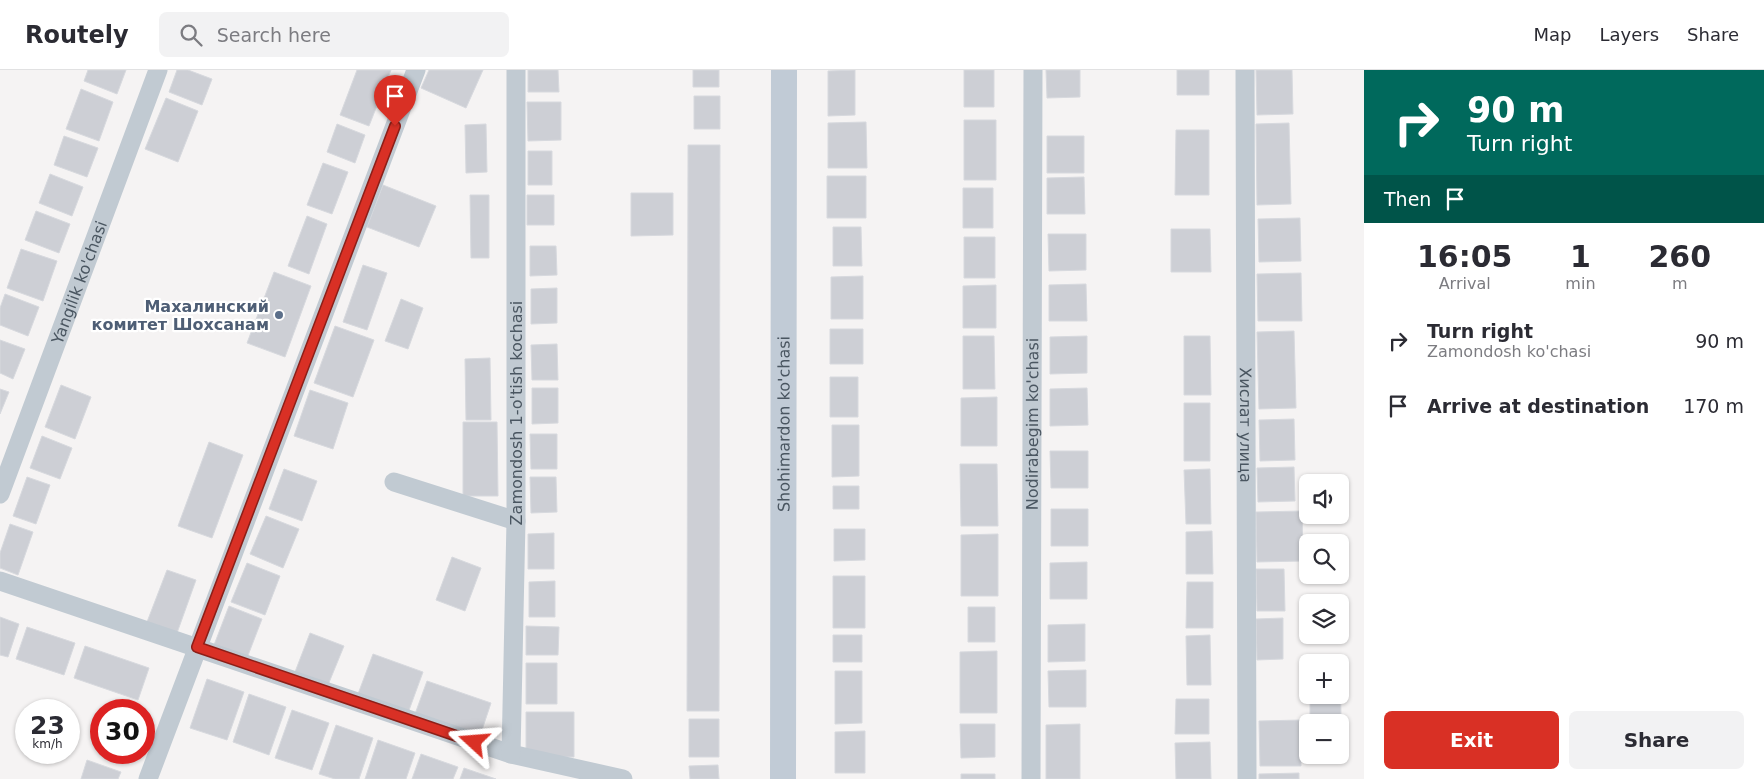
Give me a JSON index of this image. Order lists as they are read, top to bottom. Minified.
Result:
{"streets":{"main road":["Shohimardon ko'chasi"],"street":["Yangilik ko'chasi","Zamondosh 1-o'tish kochasi","Nodirabegim ko'chasi","Хислат улица"]},"places":["Махалинский комитет Шохcанам"],"page":{"header":"Routely","search":"Search here","nav":["Map","Layers","Share"],"turn":["90 m","Turn right"],"then":"Then","eta":["16:05","Arrival","1","min","260","m"],"list":[{"name":"Turn right","note":"Zamondosh ko'chasi","value":"90 m"},{"name":"Arrive at destination","value":"170 m"}],"map_buttons":["+","−"],"speed":"23 km/h","limit":"30","buttons":["Exit","Share"]}}
